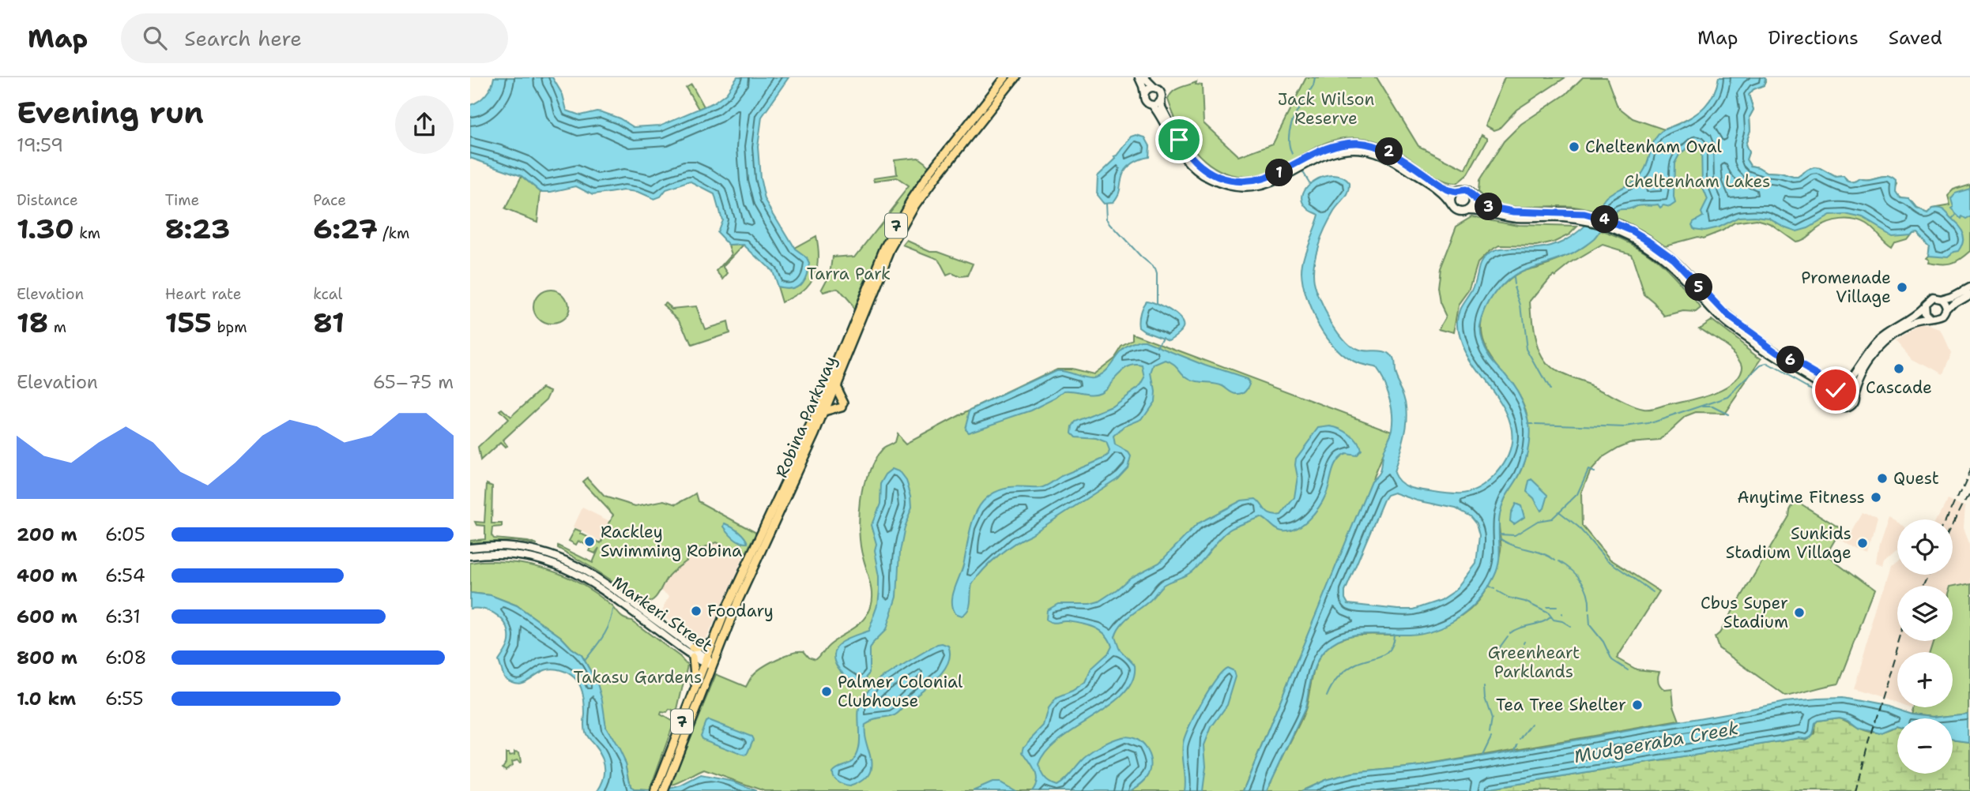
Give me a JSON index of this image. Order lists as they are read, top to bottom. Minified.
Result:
{"streets":{"main road":["7","Robina Parkway","Markeri Street"]},"crossings":[["Robina Parkway","Markeri Street"]],"water":["Mudgeeraba Creek"],"parks":["Jack Wilson Reserve","Cheltenham Lakes","Tarra Park","Greenheart Parklands","Takasu Gardens"],"places":["Cheltenham Oval","Promenade Village","Cascade","Quest","Anytime Fitness","Rackley Swimming Robina","Sunkids Stadium Village","Foodary","Cbus Super Stadium","Palmer Colonial Clubhouse","Tea Tree Shelter"],"page":{"header":"Map","search":"Search here","nav":["Map","Directions","Saved"],"heading":["Evening run","19:59"],"pins":["2","1","3","4","5","6"],"stats":[["Distance","1.30 km"],["Time","8:23"],["Pace","6:27 /km"],["Elevation","18 m"],["Heart rate","155 bpm"],["kcal","81"]],"chart":["Elevation","65–75 m"],"list":[{"name":"200 m","note":"6:05"},{"name":"400 m","note":"6:54"},{"name":"600 m","note":"6:31"},{"name":"800 m","note":"6:08"},{"name":"1.0 km","note":"6:55"}],"map_buttons":["+","−"]}}
